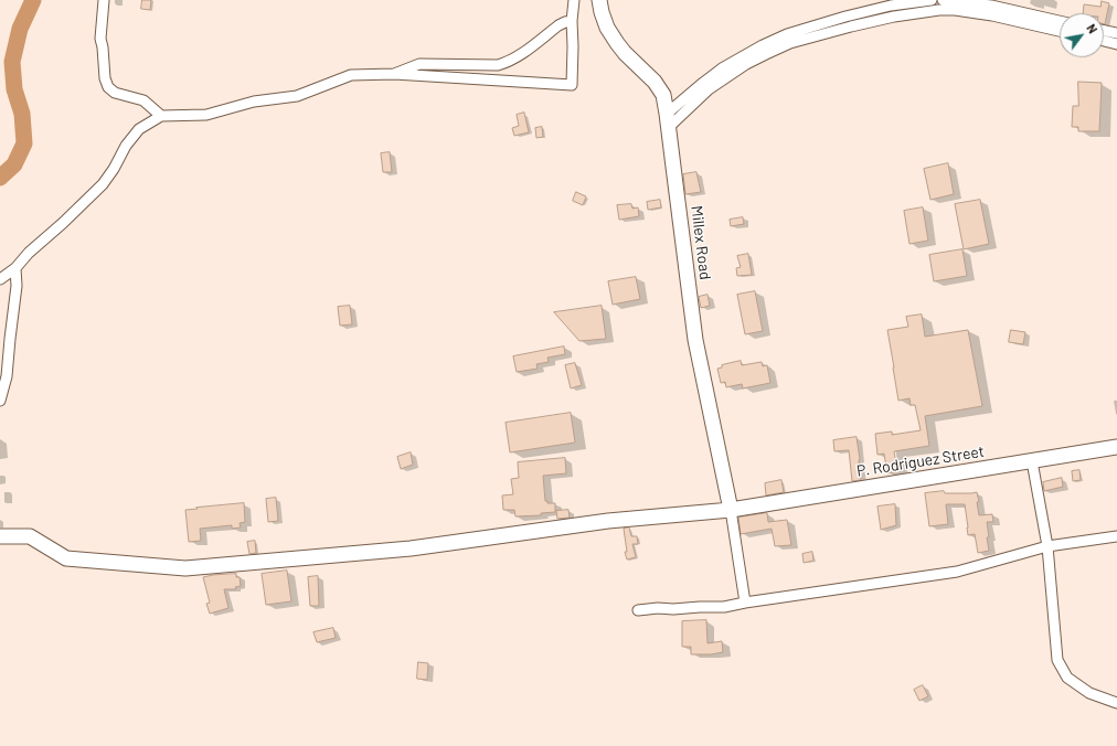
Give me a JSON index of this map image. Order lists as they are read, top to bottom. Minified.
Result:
{"streets":{"street":["Millex Road","P. Rodriguez Street"]},"crossings":[["Millex Road","P. Rodriguez Street"]],"north":"top right"}
